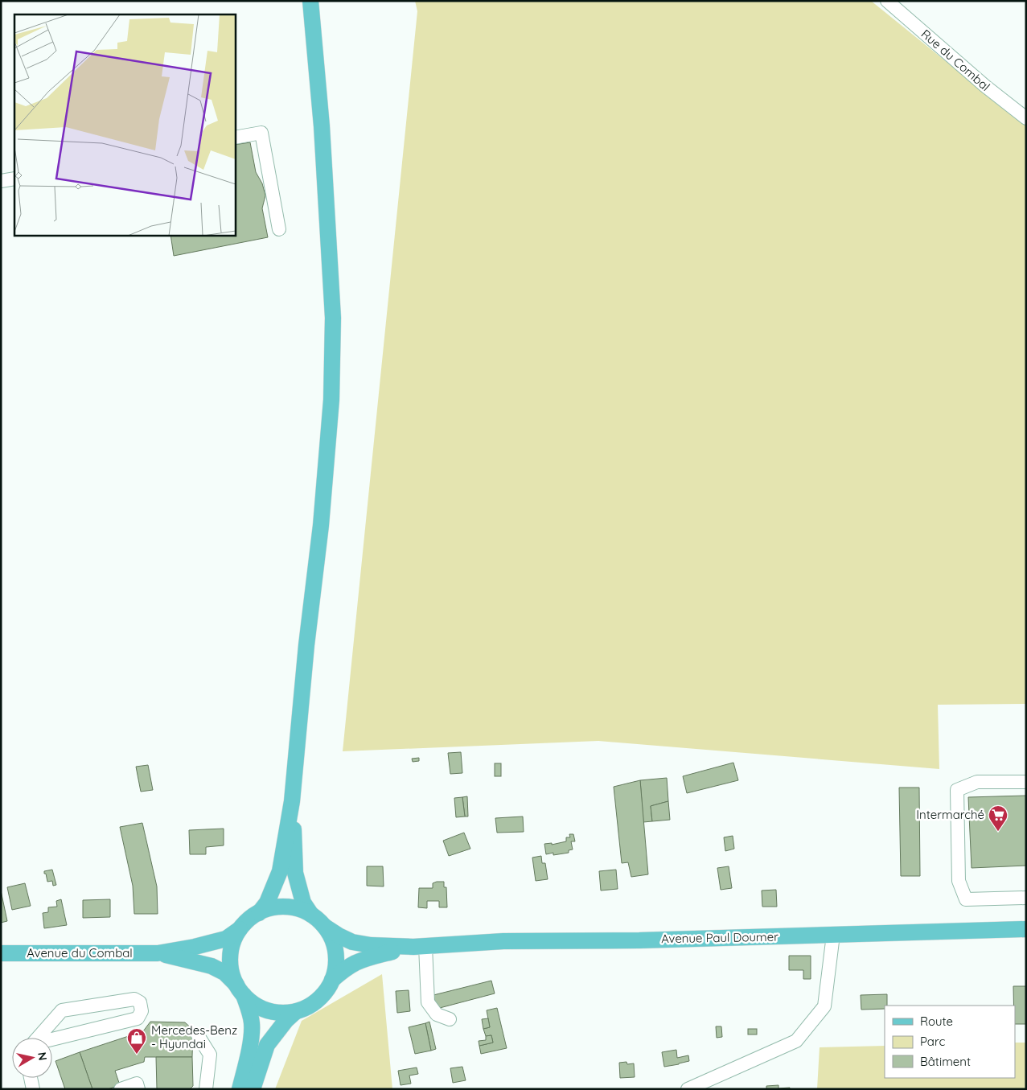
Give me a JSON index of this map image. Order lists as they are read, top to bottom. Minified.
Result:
{"streets":{"main road":["Avenue Paul Doumer","Avenue du Combal"],"street":["Rue du Combal"]},"places":{"supermarket":["Intermarché"],"shop":["Mercedes-Benz - Hyundai"]},"legend":["Route","Parc","Bâtiment"],"north":"right"}
